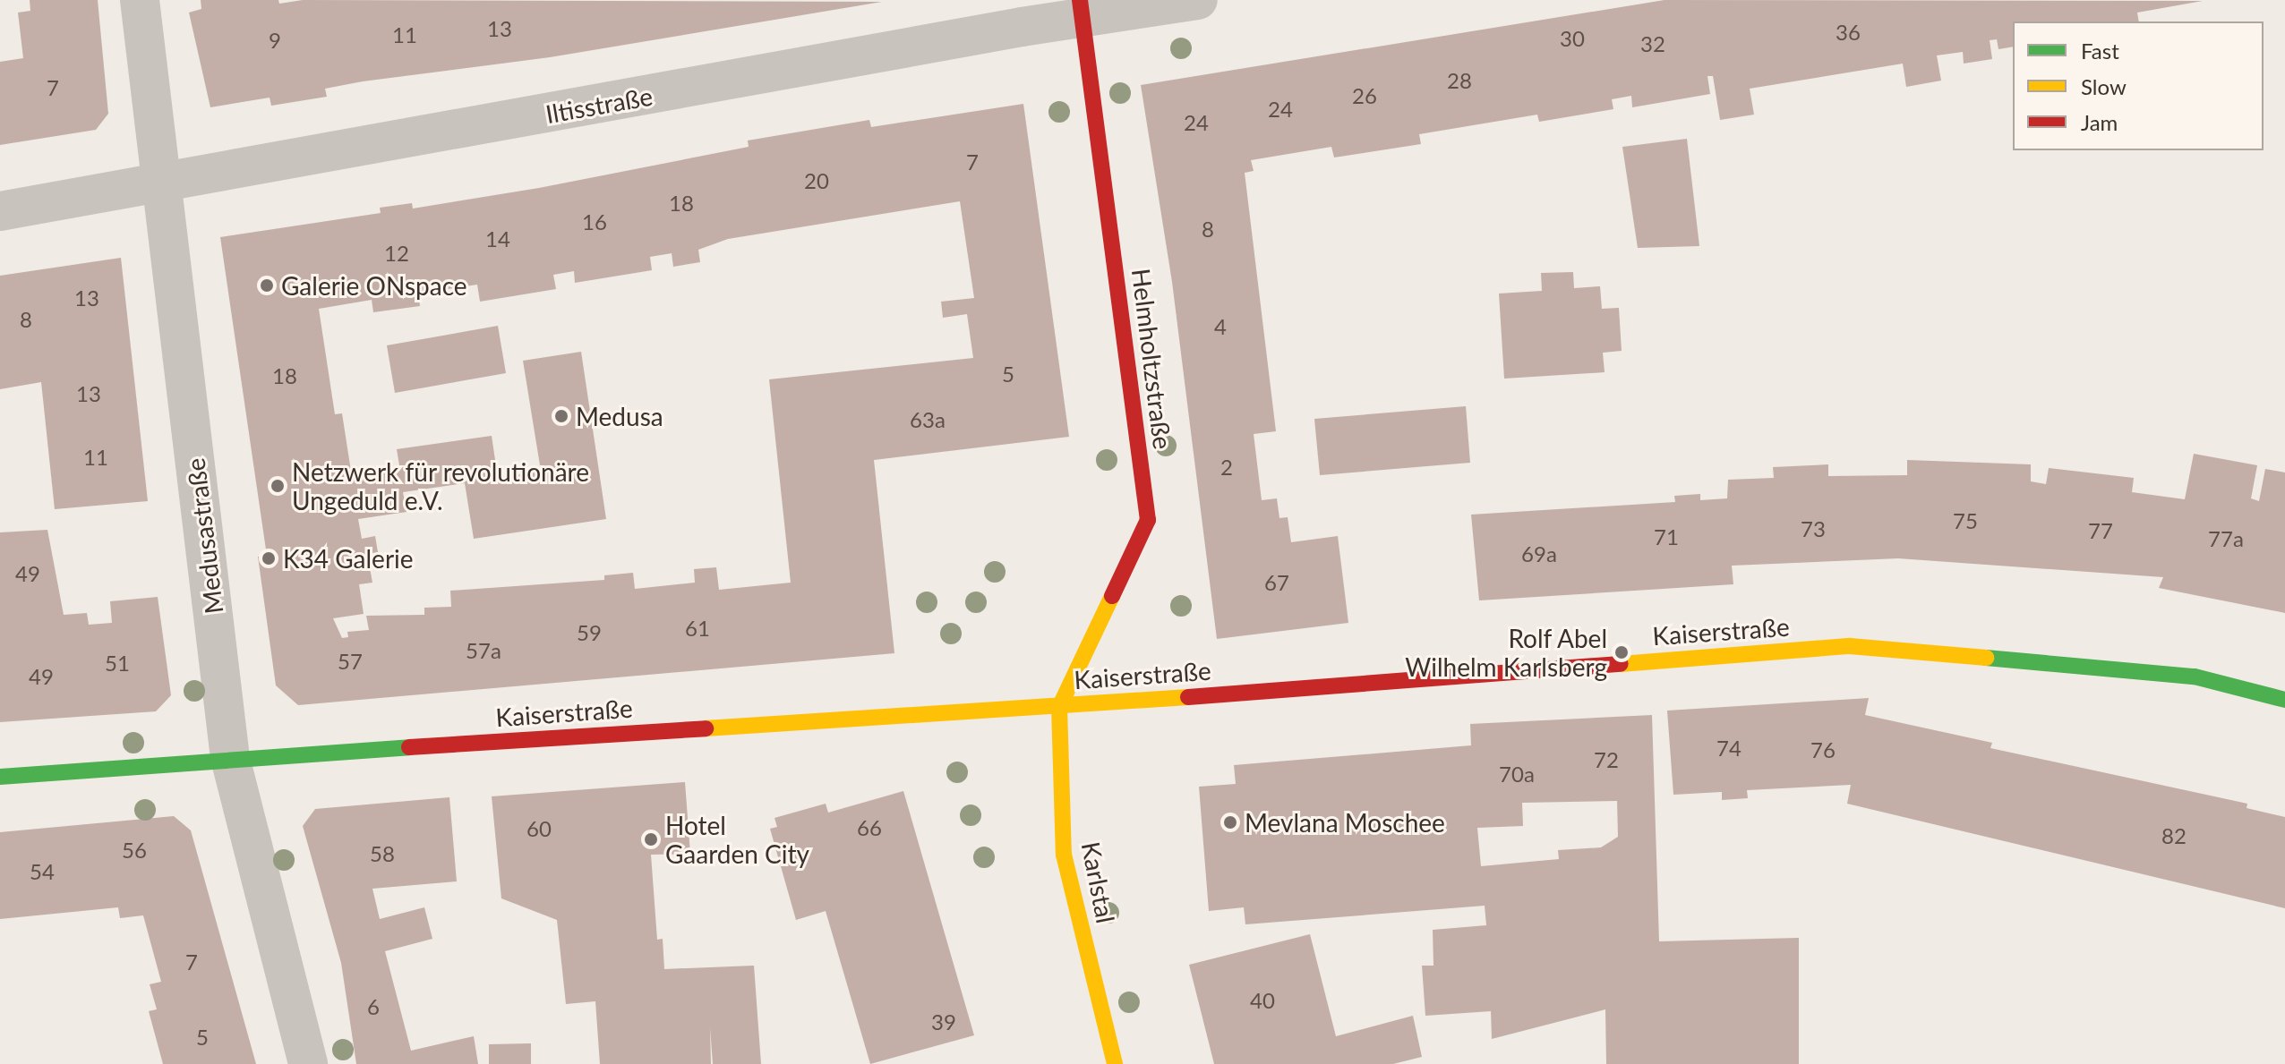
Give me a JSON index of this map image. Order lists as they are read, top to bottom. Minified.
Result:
{"streets":{"street":["Iltisstraße","Helmholtzstraße","Medusastraße","Kaiserstraße","Karlstal"]},"crossings":[["Iltisstraße","Helmholtzstraße"],["Iltisstraße","Medusastraße"],["Helmholtzstraße","Kaiserstraße"],["Helmholtzstraße","Karlstal"],["Medusastraße","Kaiserstraße"],["Kaiserstraße","Karlstal"]],"places":["Galerie ONspace","Medusa","Netzwerk für revolutionäre Ungeduld e.V.","K34 Galerie","Rolf Abel Wilhelm Karlsberg","Mevlana Moschee","Hotel Gaarden City"],"house_numbers":["13","36","11","30","9","32","28","7","26","24","24","7","20","18","16","8","14","12","13","8","4","5","18","13","63a","11","2","75","73","77","71","77a","69a","49","67","61","59","57a","57","51","49","74","76","72","70a","66","60","82","56","58","54","7","40","6","39","5"],"legend":["Fast","Slow","Jam"]}
